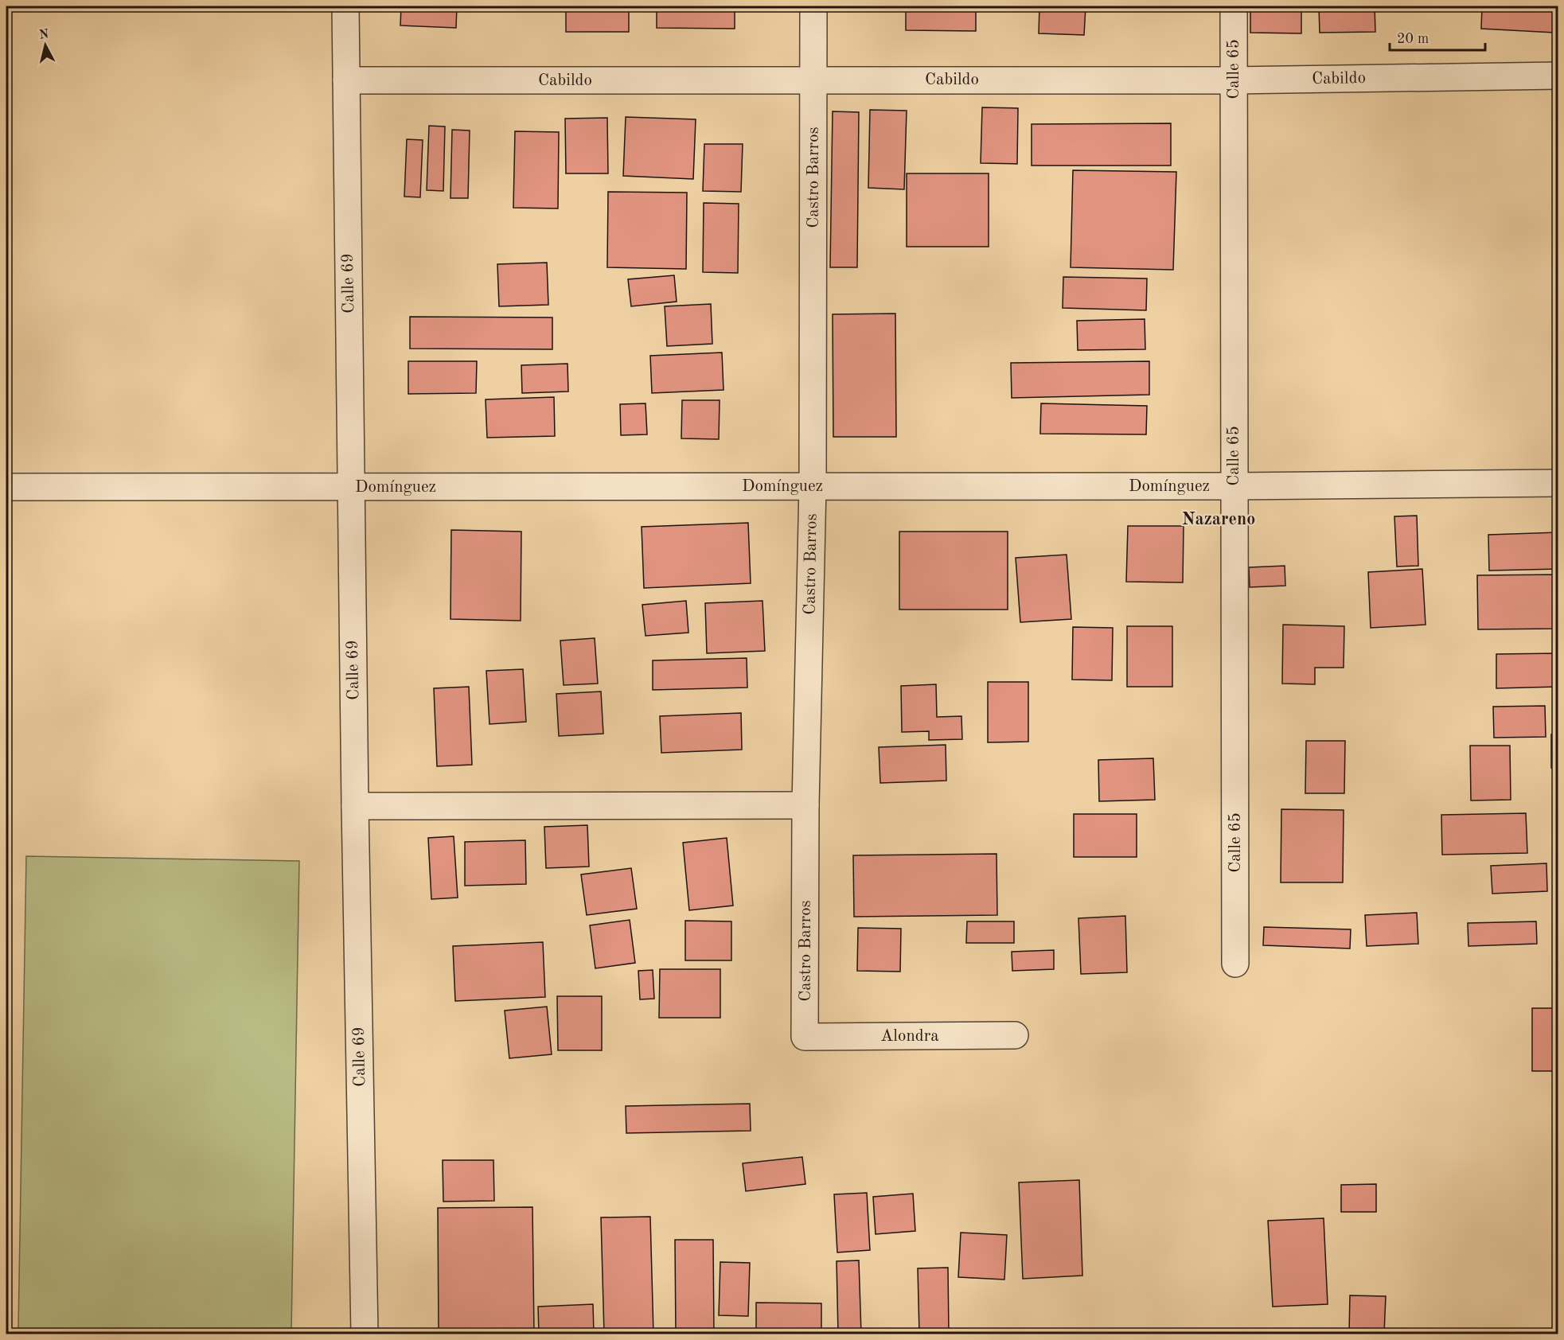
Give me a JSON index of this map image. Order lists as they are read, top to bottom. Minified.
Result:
{"streets":{"street":["Calle 65","Cabildo","Castro Barros","Calle 69","Domínguez","Alondra"]},"crossings":[["Calle 65","Cabildo"],["Calle 65","Domínguez"],["Cabildo","Castro Barros"],["Cabildo","Calle 69"],["Castro Barros","Domínguez"],["Castro Barros","Alondra"],["Calle 69","Domínguez"]],"districts":["Nazareno"],"scale_bar":"20 m","north":"top"}
